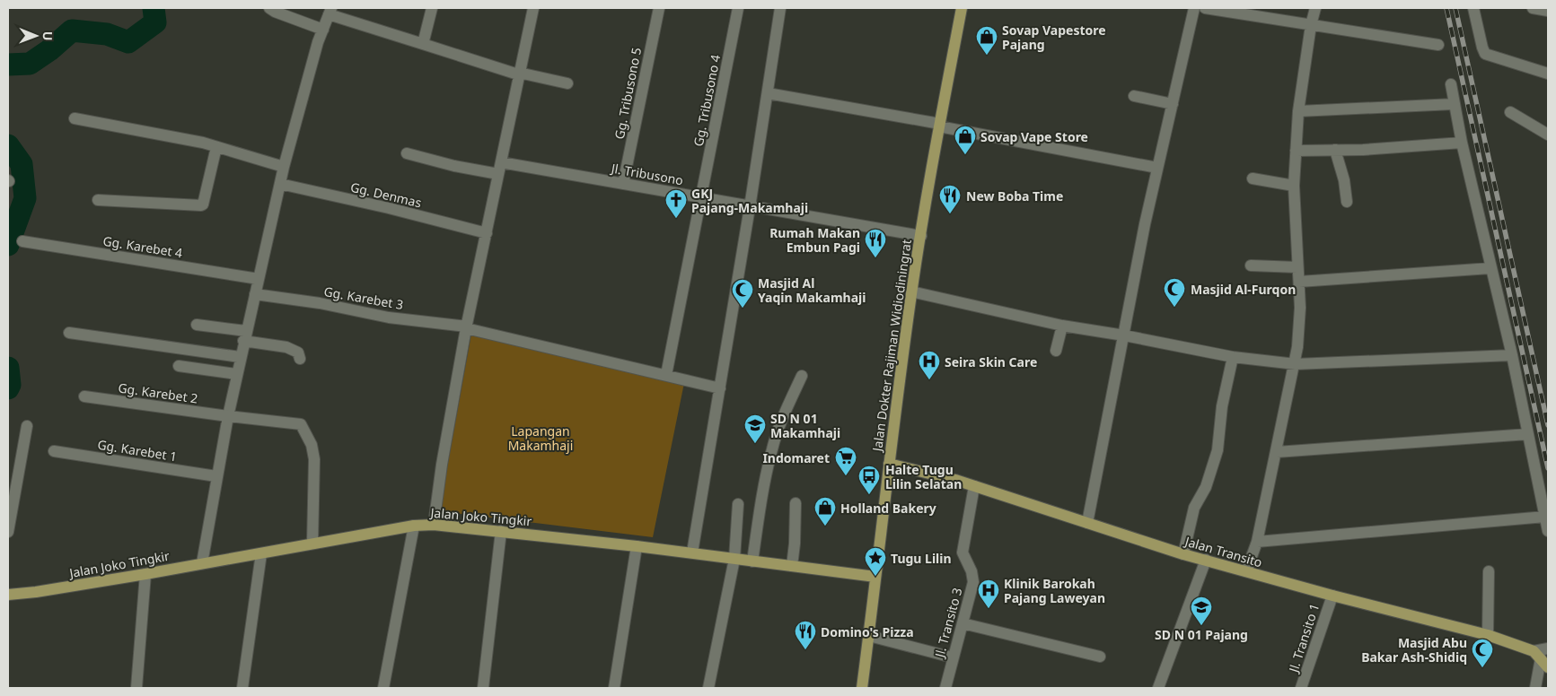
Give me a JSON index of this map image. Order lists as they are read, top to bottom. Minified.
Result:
{"streets":{"main road":["Jalan Dokter Rajiman Widiodiningrat","Jalan Joko Tingkir","Jalan Transito"],"street":["Gg. Tribusono 5","Gg. Tribusono 4","Jl. Tribusono","Gg. Denmas","Gg. Karebet 4","Gg. Karebet 3","Gg. Karebet 2","Gg. Karebet 1","Jl. Transito 3","Jl. Transito 1"]},"crossings":[["Gg. Tribusono 5","Jl. Tribusono"],["Gg. Tribusono 4","Jl. Tribusono"],["Gg. Tribusono 4","Gg. Karebet 3"],["Jl. Tribusono","Jalan Dokter Rajiman Widiodiningrat"],["Jalan Dokter Rajiman Widiodiningrat","Jalan Joko Tingkir"],["Jalan Dokter Rajiman Widiodiningrat","Jalan Transito"],["Gg. Karebet 2","Jalan Joko Tingkir"],["Jalan Transito","Jl. Transito 3"],["Jalan Transito","Jl. Transito 1"]],"parks":["Lapangan Makamhaji"],"places":{"shop":["Sovap Vapestore Pajang","Sovap Vape Store","Holland Bakery"],"restaurant":["New Boba Time","Rumah Makan Embun Pagi","Domino's Pizza"],"church":["GKJ Pajang-Makamhaji"],"mosque":["Masjid Al-Furqon","Masjid Al Yaqin Makamhaji","Masjid Abu Bakar Ash-Shidiq"],"hospital":["Seira Skin Care","Klinik Barokah Pajang Laweyan"],"school or university":["SD N 01 Makamhaji","SD N 01 Pajang"],"supermarket":["Indomaret"],"bus stop":["Halte Tugu Lilin Selatan"],"place":["Tugu Lilin"]},"north":"right"}
